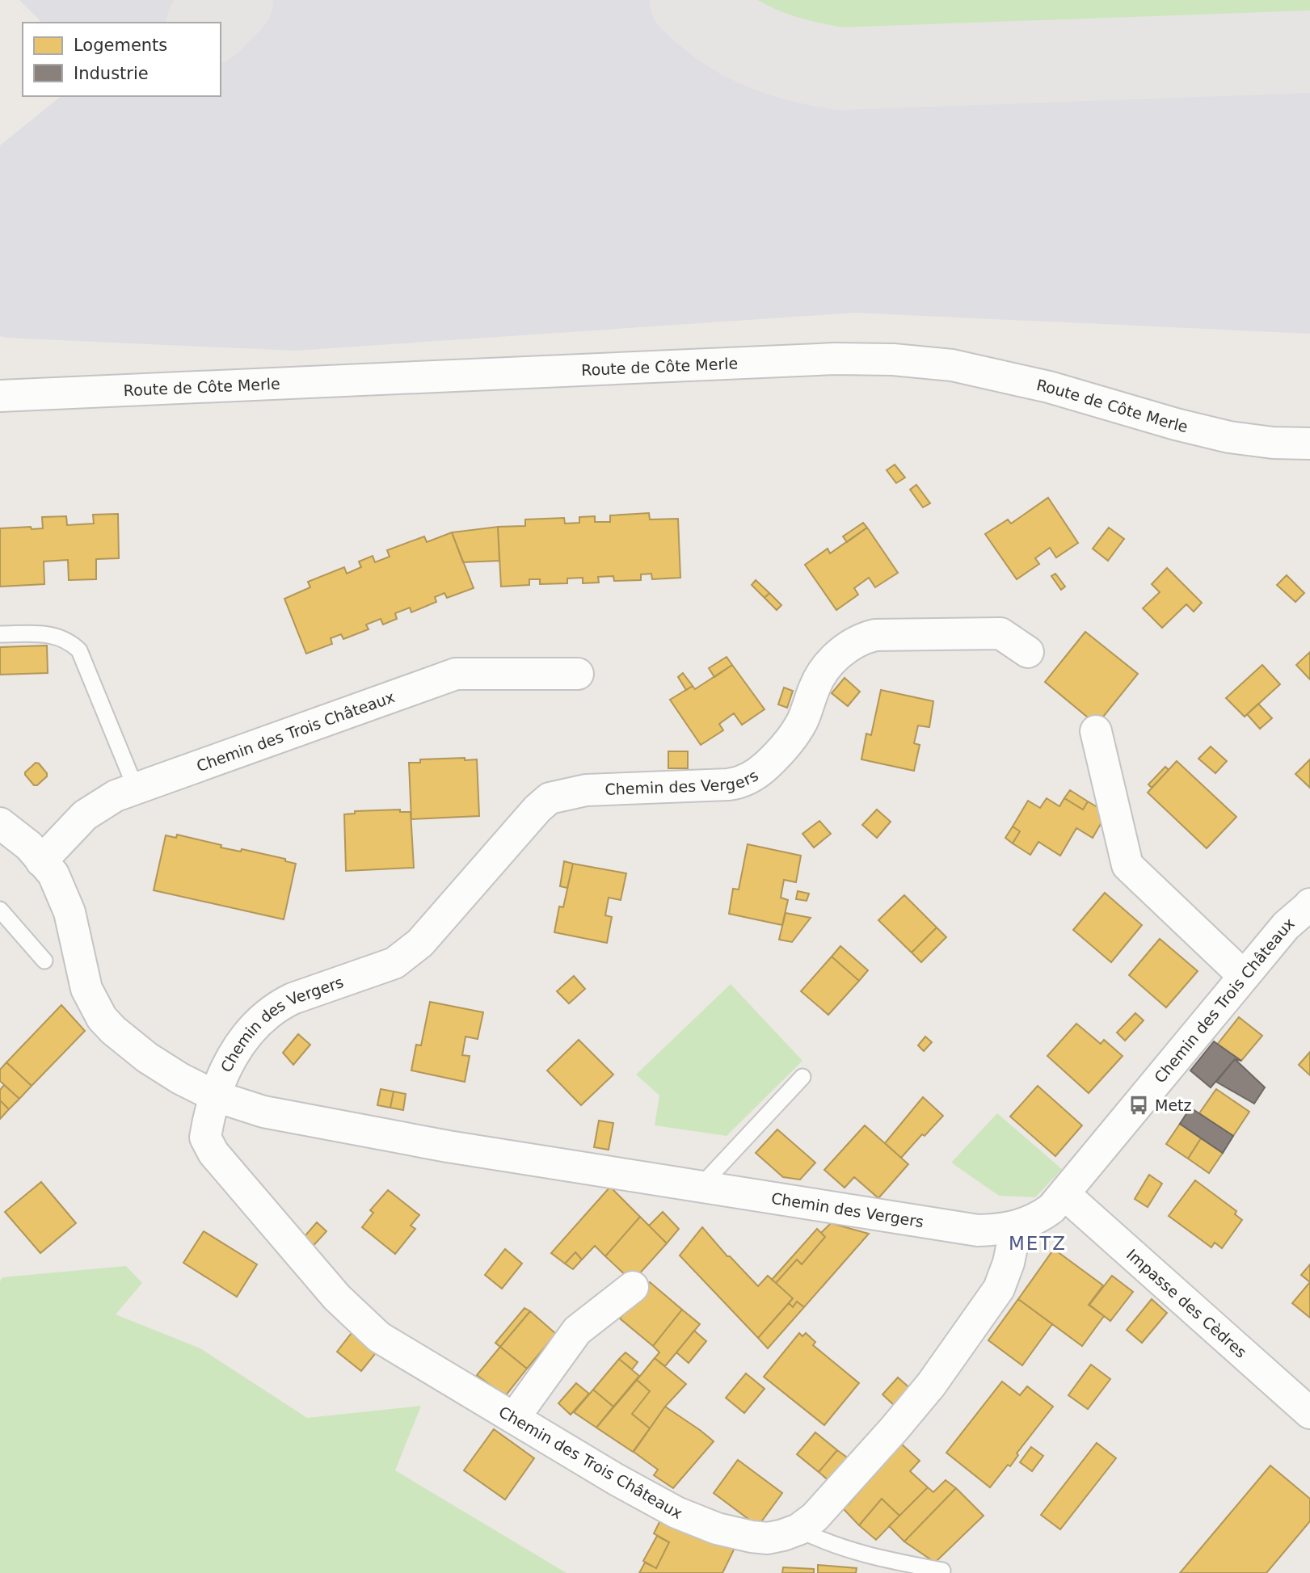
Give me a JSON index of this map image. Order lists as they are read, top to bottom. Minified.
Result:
{"streets":{"street":["Route de Côte Merle","Chemin des Trois Châteaux","Chemin des Vergers","Impasse des Cèdres"]},"crossings":[["Chemin des Trois Châteaux","Chemin des Vergers"],["Chemin des Trois Châteaux","Impasse des Cèdres"]],"districts":["METZ"],"places":{"bus stop":["Metz"]},"legend":["Logements","Industrie"]}
